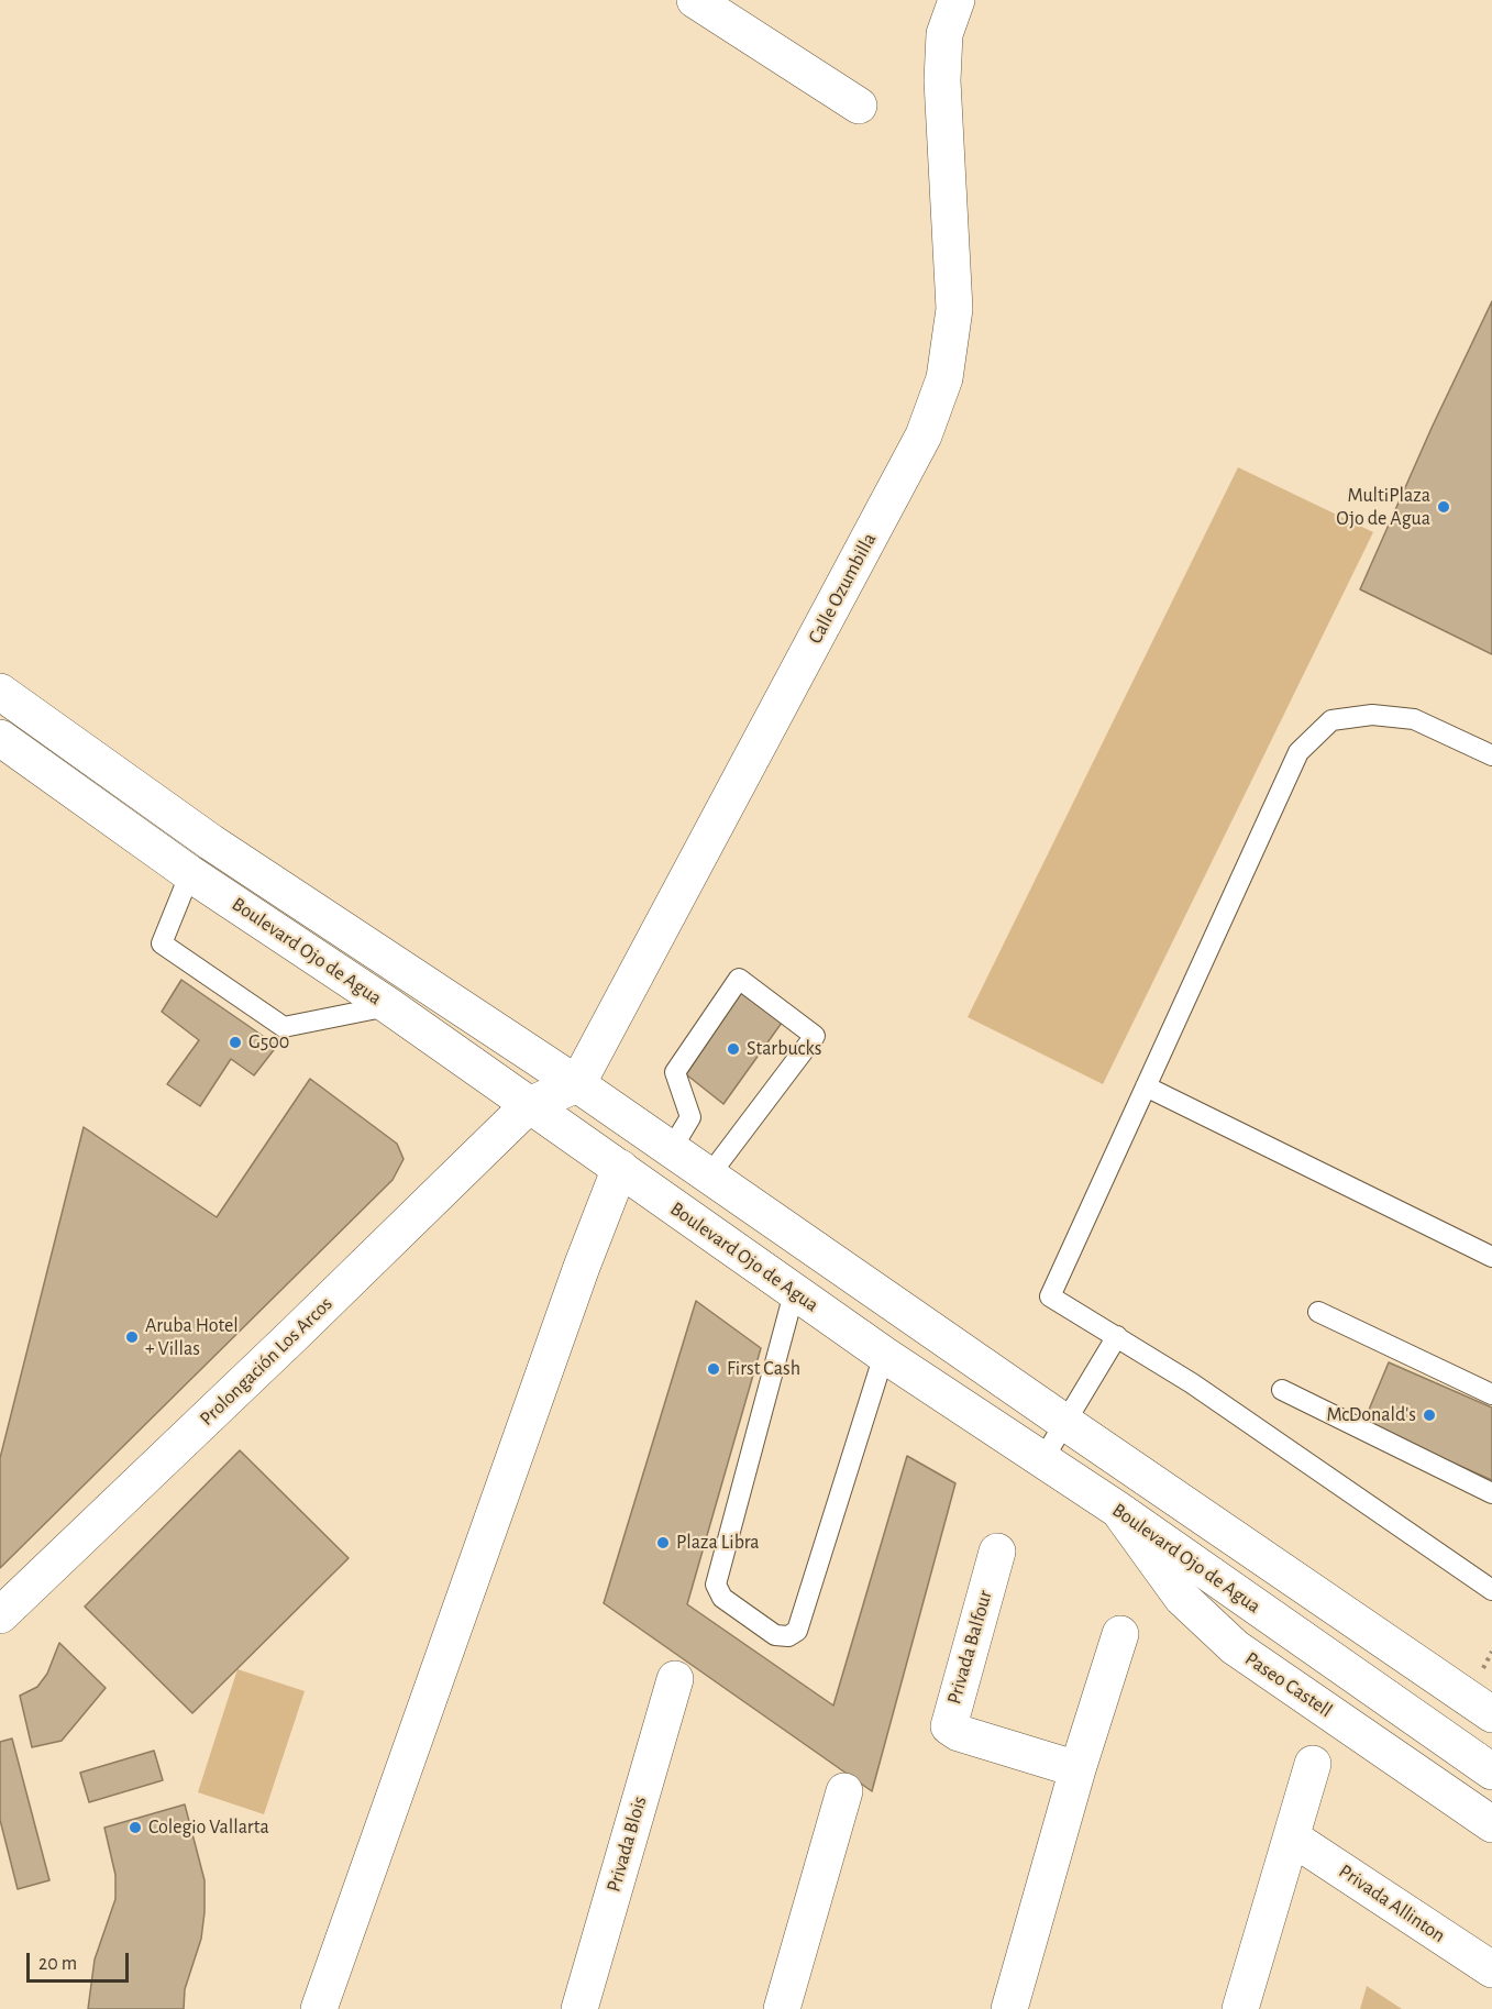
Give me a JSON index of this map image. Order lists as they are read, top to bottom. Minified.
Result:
{"streets":{"street":["Calle Ozumbilla","Boulevard Ojo de Agua","Prolongación Los Arcos","Privada Balfour","Paseo Castell","Privada Blois","Privada Allinton"]},"crossings":[["Calle Ozumbilla","Boulevard Ojo de Agua"],["Boulevard Ojo de Agua","Prolongación Los Arcos"],["Boulevard Ojo de Agua","Paseo Castell"]],"places":["MultiPlaza Ojo de Agua","G500","Starbucks","Aruba Hotel + Villas","First Cash","McDonald's","Plaza Libra","Colegio Vallarta"],"scale_bar":"20 m"}
